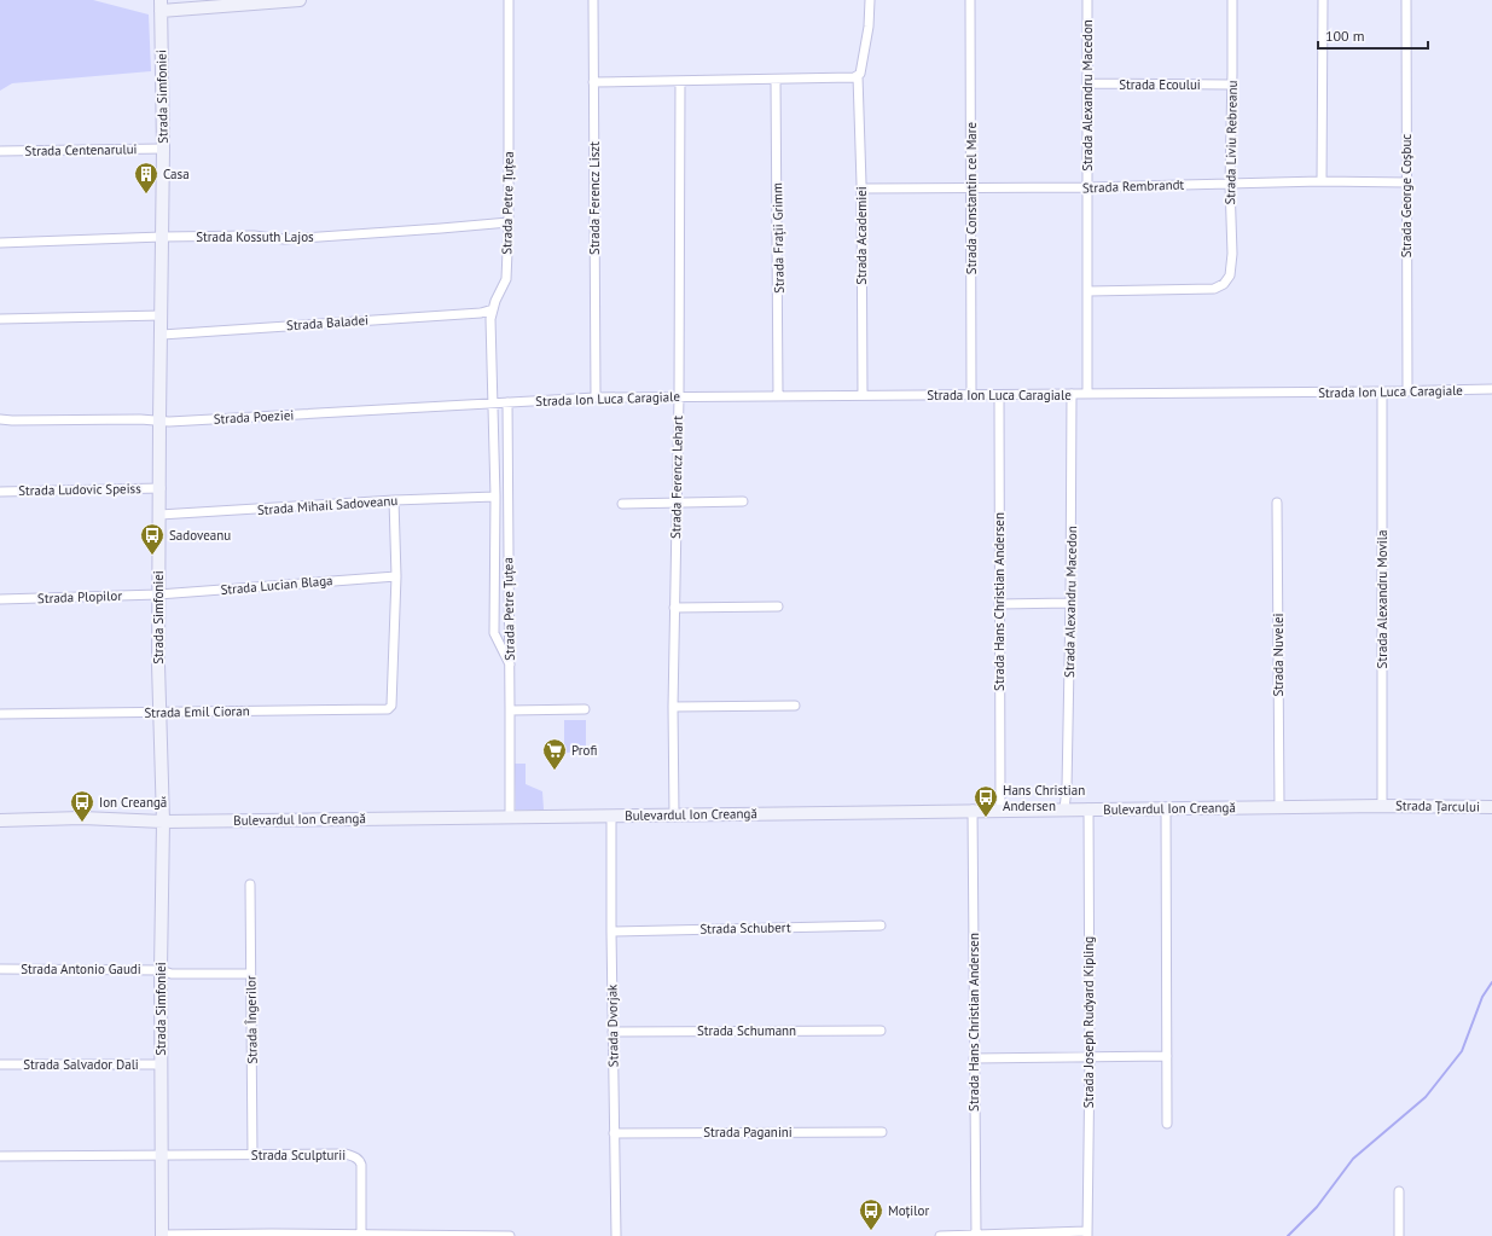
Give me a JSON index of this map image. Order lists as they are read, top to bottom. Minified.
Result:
{"streets":{"street":["Strada Ecoului","Strada Alexandru Macedon","Strada Simfoniei","Strada Liviu Rebreanu","Strada Centenarului","Strada Rembrandt","Strada George Coșbuc","Strada Ferencz Liszt","Strada Constantin cel Mare","Strada Petre Țuțea","Strada Academiei","Strada Kossuth Lajos","Strada Frații Grimm","Strada Baladei","Strada Ion Luca Caragiale","Strada Poeziei","Strada Ferencz Lehart","Strada Ludovic Speiss","Strada Mihail Sadoveanu","Strada Lucian Blaga","Strada Plopilor","Strada Alexandru Movila","Strada Hans Christian Andersen","Strada Nuvelei","Strada Emil Cioran","Strada Țarcului","Bulevardul Ion Creangă","Strada Schubert","Strada Antonio Gaudi","Strada Îngerilor","Strada Joseph Rudyard Kipling","Strada Dvorjak","Strada Schumann","Strada Salvador Dali","Strada Paganini","Strada Sculpturii"]},"crossings":[["Strada Ecoului","Strada Alexandru Macedon"],["Strada Ecoului","Strada Liviu Rebreanu"],["Strada Alexandru Macedon","Strada Liviu Rebreanu"],["Strada Alexandru Macedon","Strada Rembrandt"],["Strada Alexandru Macedon","Strada Ion Luca Caragiale"],["Strada Alexandru Macedon","Bulevardul Ion Creangă"],["Strada Simfoniei","Strada Centenarului"],["Strada Simfoniei","Strada Kossuth Lajos"],["Strada Simfoniei","Strada Baladei"],["Strada Simfoniei","Strada Poeziei"],["Strada Simfoniei","Strada Ludovic Speiss"],["Strada Simfoniei","Strada Mihail Sadoveanu"],["Strada Simfoniei","Strada Lucian Blaga"],["Strada Simfoniei","Strada Plopilor"],["Strada Simfoniei","Strada Emil Cioran"],["Strada Simfoniei","Bulevardul Ion Creangă"],["Strada Simfoniei","Strada Antonio Gaudi"],["Strada Simfoniei","Strada Salvador Dali"],["Strada Simfoniei","Strada Sculpturii"],["Strada Liviu Rebreanu","Strada Rembrandt"],["Strada Rembrandt","Strada George Coșbuc"],["Strada Rembrandt","Strada Constantin cel Mare"],["Strada Rembrandt","Strada Academiei"],["Strada George Coșbuc","Strada Ion Luca Caragiale"],["Strada Ferencz Liszt","Strada Ion Luca Caragiale"],["Strada Constantin cel Mare","Strada Ion Luca Caragiale"],["Strada Petre Țuțea","Strada Kossuth Lajos"],["Strada Petre Țuțea","Strada Baladei"],["Strada Petre Țuțea","Strada Ion Luca Caragiale"],["Strada Petre Țuțea","Strada Poeziei"],["Strada Petre Țuțea","Strada Mihail Sadoveanu"],["Strada Petre Țuțea","Bulevardul Ion Creangă"],["Strada Academiei","Strada Ion Luca Caragiale"],["Strada Frații Grimm","Strada Ion Luca Caragiale"],["Strada Ion Luca Caragiale","Strada Poeziei"],["Strada Ion Luca Caragiale","Strada Ferencz Lehart"],["Strada Ion Luca Caragiale","Strada Alexandru Movila"],["Strada Ion Luca Caragiale","Strada Hans Christian Andersen"],["Strada Ferencz Lehart","Bulevardul Ion Creangă"],["Strada Lucian Blaga","Strada Plopilor"],["Strada Lucian Blaga","Strada Emil Cioran"],["Strada Alexandru Movila","Strada Țarcului"],["Strada Alexandru Movila","Bulevardul Ion Creangă"],["Strada Hans Christian Andersen","Bulevardul Ion Creangă"],["Strada Nuvelei","Bulevardul Ion Creangă"],["Strada Țarcului","Bulevardul Ion Creangă"],["Bulevardul Ion Creangă","Strada Joseph Rudyard Kipling"],["Bulevardul Ion Creangă","Strada Dvorjak"],["Strada Schubert","Strada Dvorjak"],["Strada Antonio Gaudi","Strada Îngerilor"],["Strada Îngerilor","Strada Sculpturii"],["Strada Dvorjak","Strada Schumann"],["Strada Dvorjak","Strada Paganini"]],"places":{"building":["Casa"],"bus stop":["Sadoveanu","Hans Christian Andersen","Ion Creangă","Moților"],"supermarket":["Profi"]},"scale_bar":"100 m"}
